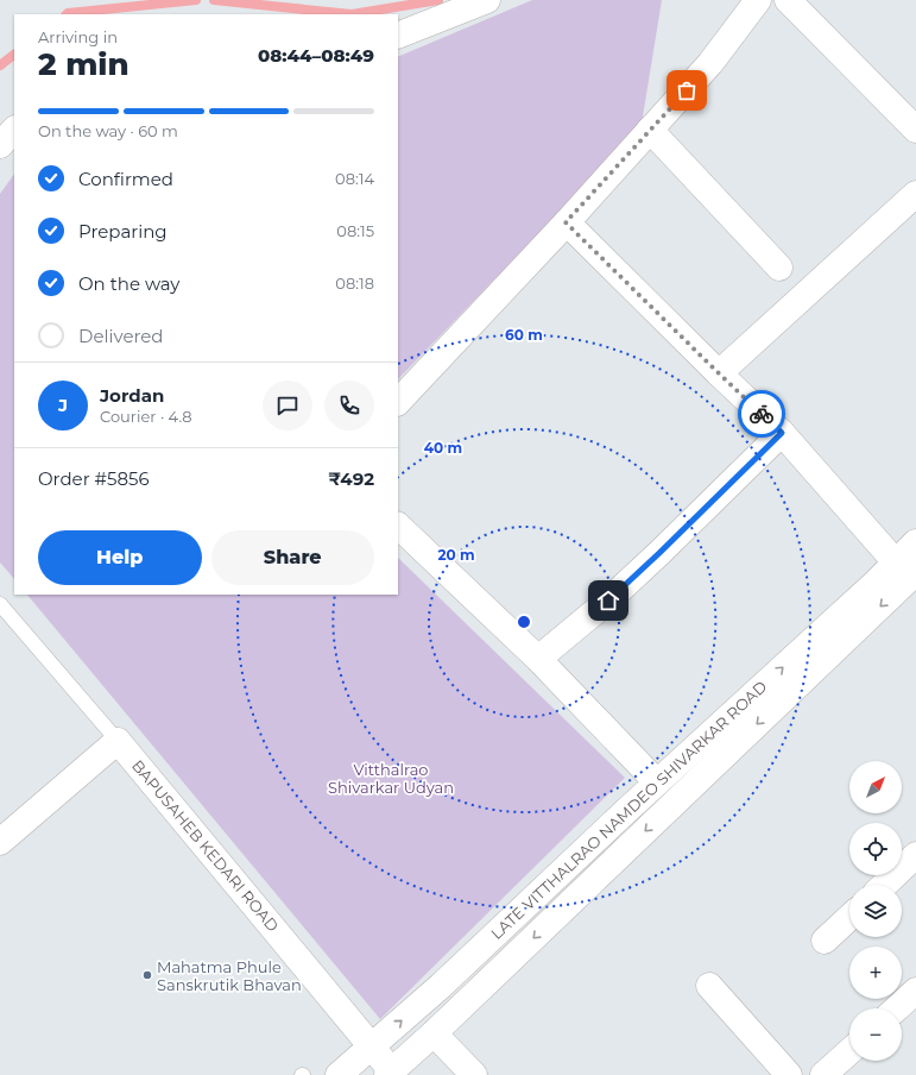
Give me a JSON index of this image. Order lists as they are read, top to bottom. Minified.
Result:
{"streets":{"street":["LATE VITTHALRAO NAMDEO SHIVARKAR ROAD","BAPUSAHEB KEDARI ROAD"]},"crossings":[["LATE VITTHALRAO NAMDEO SHIVARKAR ROAD","BAPUSAHEB KEDARI ROAD"]],"parks":["Vitthalrao Shivarkar Udyan"],"places":["Mahatma Phule Sanskrutik Bhavan"],"north":"top right","page":{"heading":["2 min","Arriving in","08:44–08:49"],"panel":["Jordan","Courier · 4.8","Order #5856","₹492"],"bar":"On the way · 60 m","list":[["Confirmed","08:14"],["Preparing","08:15"],["On the way","08:18"],"Delivered"],"round":"J","buttons":["Help","Share"],"map_buttons":["+","−"]},"rings":["60 m","40 m","20 m"]}
